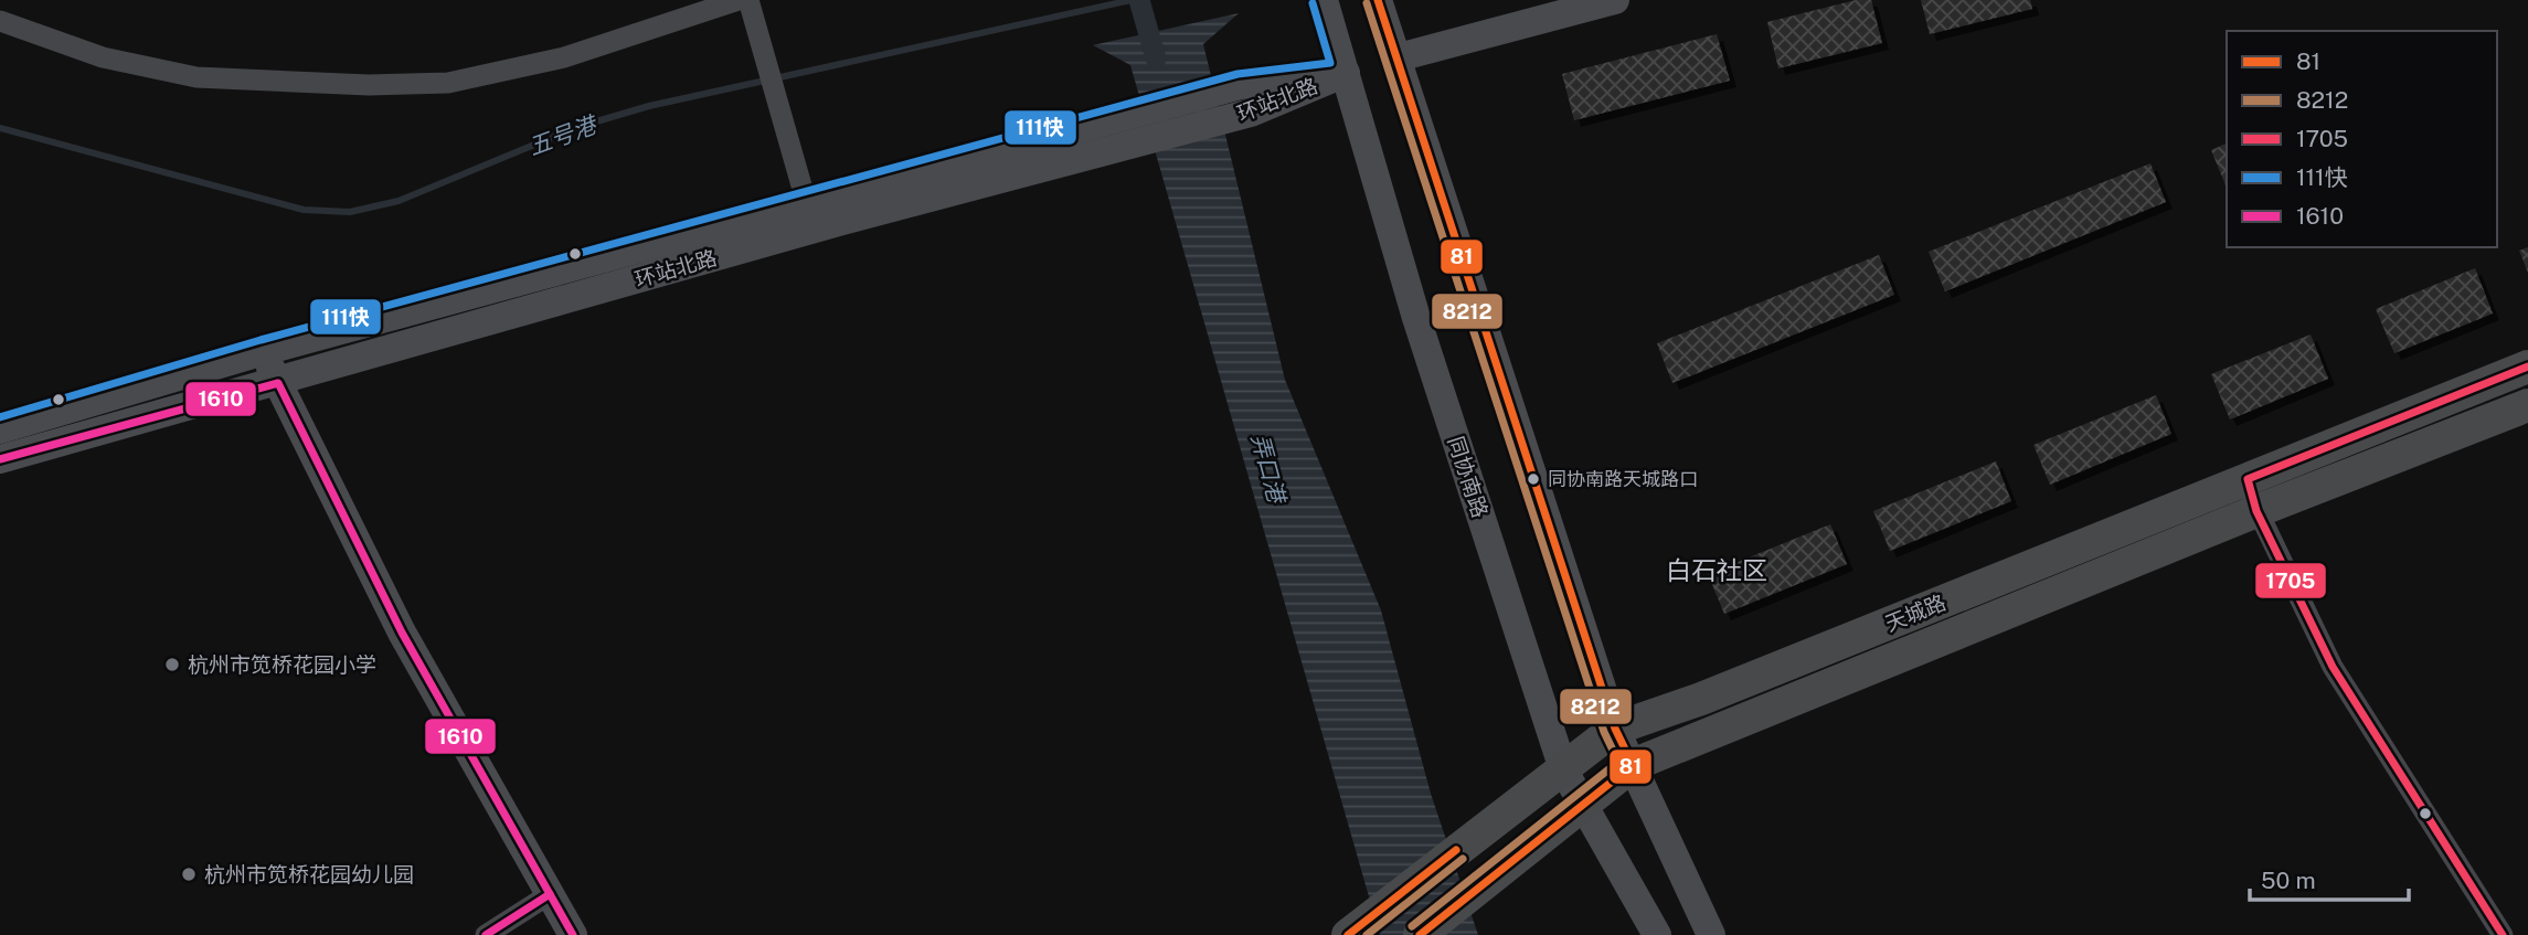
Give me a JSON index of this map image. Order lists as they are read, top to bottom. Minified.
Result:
{"streets":{"main road":["环站北路","同协南路","天城路"]},"crossings":[["环站北路","同协南路"],["同协南路","天城路"]],"districts":["白石社区"],"water":["五号港","弄口港"],"places":["同协南路天城路口","杭州市笕桥花园小学","杭州市笕桥花园幼儿园"],"lines":["transit line 81","transit line 8212","transit line 111快","transit line 1705","transit line 1610"],"legend":["81","8212","1705","111快","1610"],"scale_bar":"50 m"}
